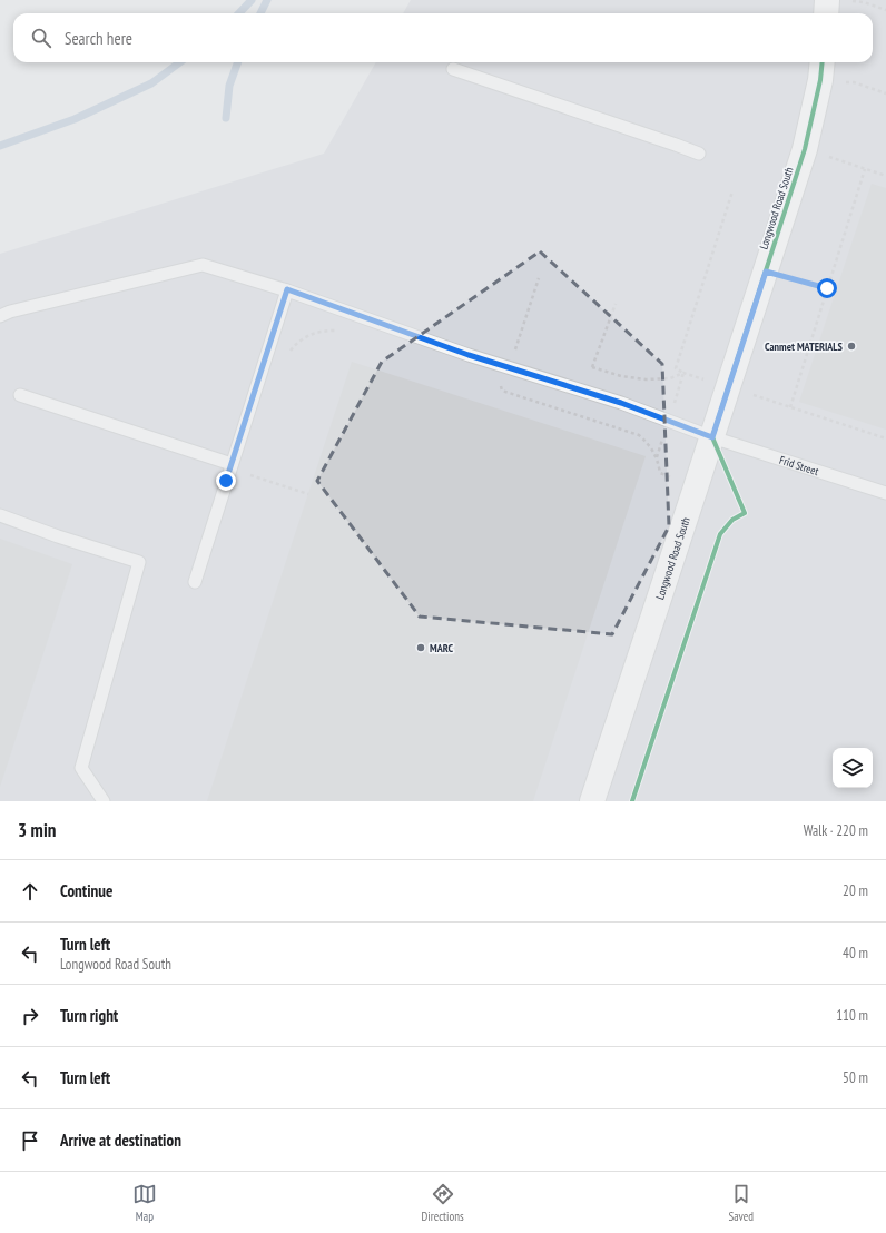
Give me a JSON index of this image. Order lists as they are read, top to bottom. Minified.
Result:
{"streets":{"main road":["Longwood Road South"],"lane":["Frid Street"]},"crossings":[["Longwood Road South","Frid Street"]],"places":["Canmet MATERIALS","MARC"],"page":{"search":"Search here","heading":["3 min","Walk · 220 m"],"list":[["Continue","20 m"],["Turn left","Longwood Road South","40 m"],["Turn right","110 m"],["Turn left","50 m"],"Arrive at destination"],"nav":["Map","Directions","Saved"]}}
